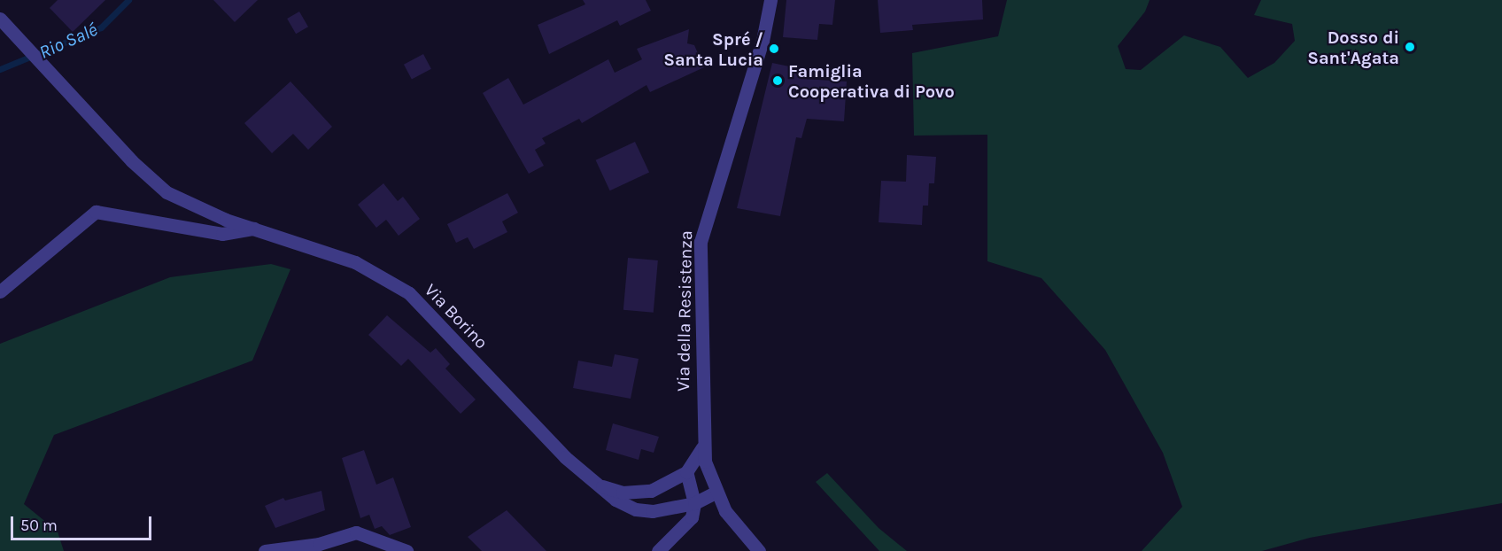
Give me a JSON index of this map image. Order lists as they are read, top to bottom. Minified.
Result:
{"streets":{"street":["Via della Resistenza","Via Borino"]},"crossings":[["Via della Resistenza","Via Borino"]],"water":["Rio Salé"],"places":["Dosso di Sant'Agata","Spré / Santa Lucia","Famiglia Cooperativa di Povo"],"scale_bar":"50 m"}
